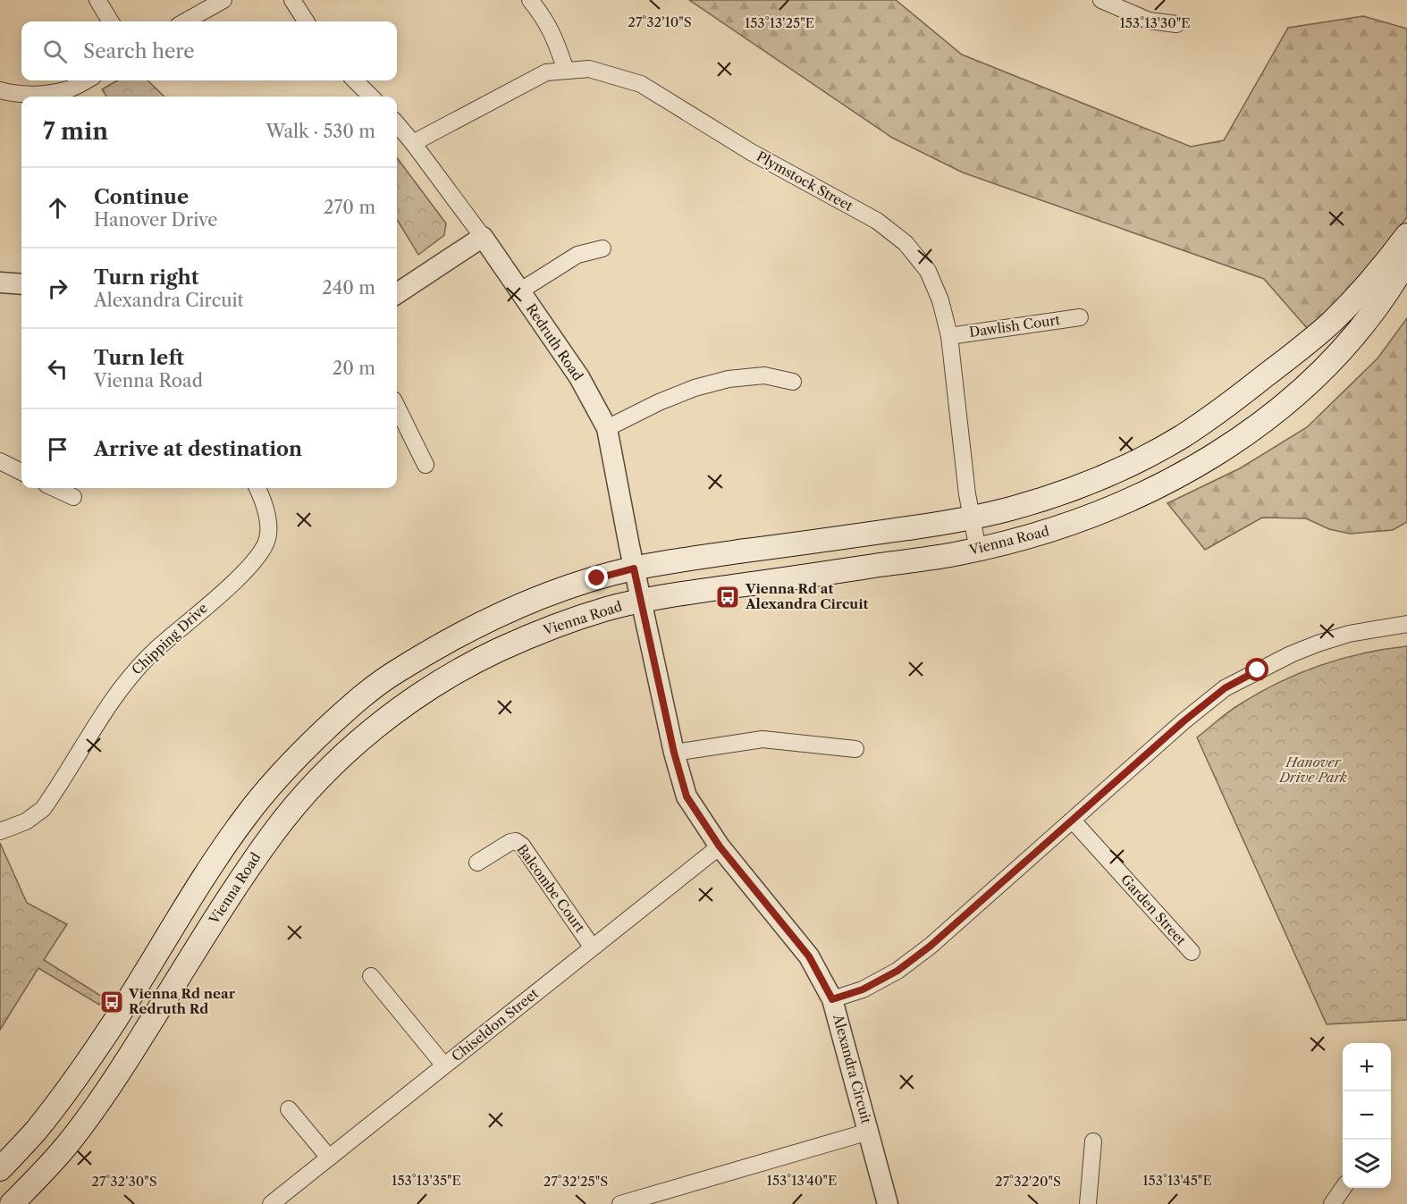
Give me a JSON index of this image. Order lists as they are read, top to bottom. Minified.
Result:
{"streets":{"main road":["Vienna Road"],"street":["Plymstock Street","Dawlish Court","Redruth Road","Chipping Drive","Balcombe Court","Garden Street","Chiseldon Street","Alexandra Circuit"]},"crossings":[["Plymstock Street","Dawlish Court"],["Plymstock Street","Redruth Road"],["Plymstock Street","Vienna Road"],["Redruth Road","Alexandra Circuit"],["Vienna Road","Alexandra Circuit"],["Balcombe Court","Chiseldon Street"],["Chiseldon Street","Alexandra Circuit"]],"parks":["Hanover Drive Park"],"places":{"bus stop":["Vienna Rd at Alexandra Circuit","Vienna Rd near Redruth Rd"]},"page":{"search":"Search here","heading":["7 min","Walk · 530 m"],"list":[["Continue","Hanover Drive","270 m"],["Turn right","Alexandra Circuit","240 m"],["Turn left","Vienna Road","20 m"],"Arrive at destination"],"map_buttons":["+","−"]},"coordinates":["27°32'10\"S","153°13'30\"E","153°13'25\"E","153°13'35\"E","153°13'40\"E","153°13'45\"E","27°32'30\"S","27°32'25\"S","27°32'20\"S"]}
